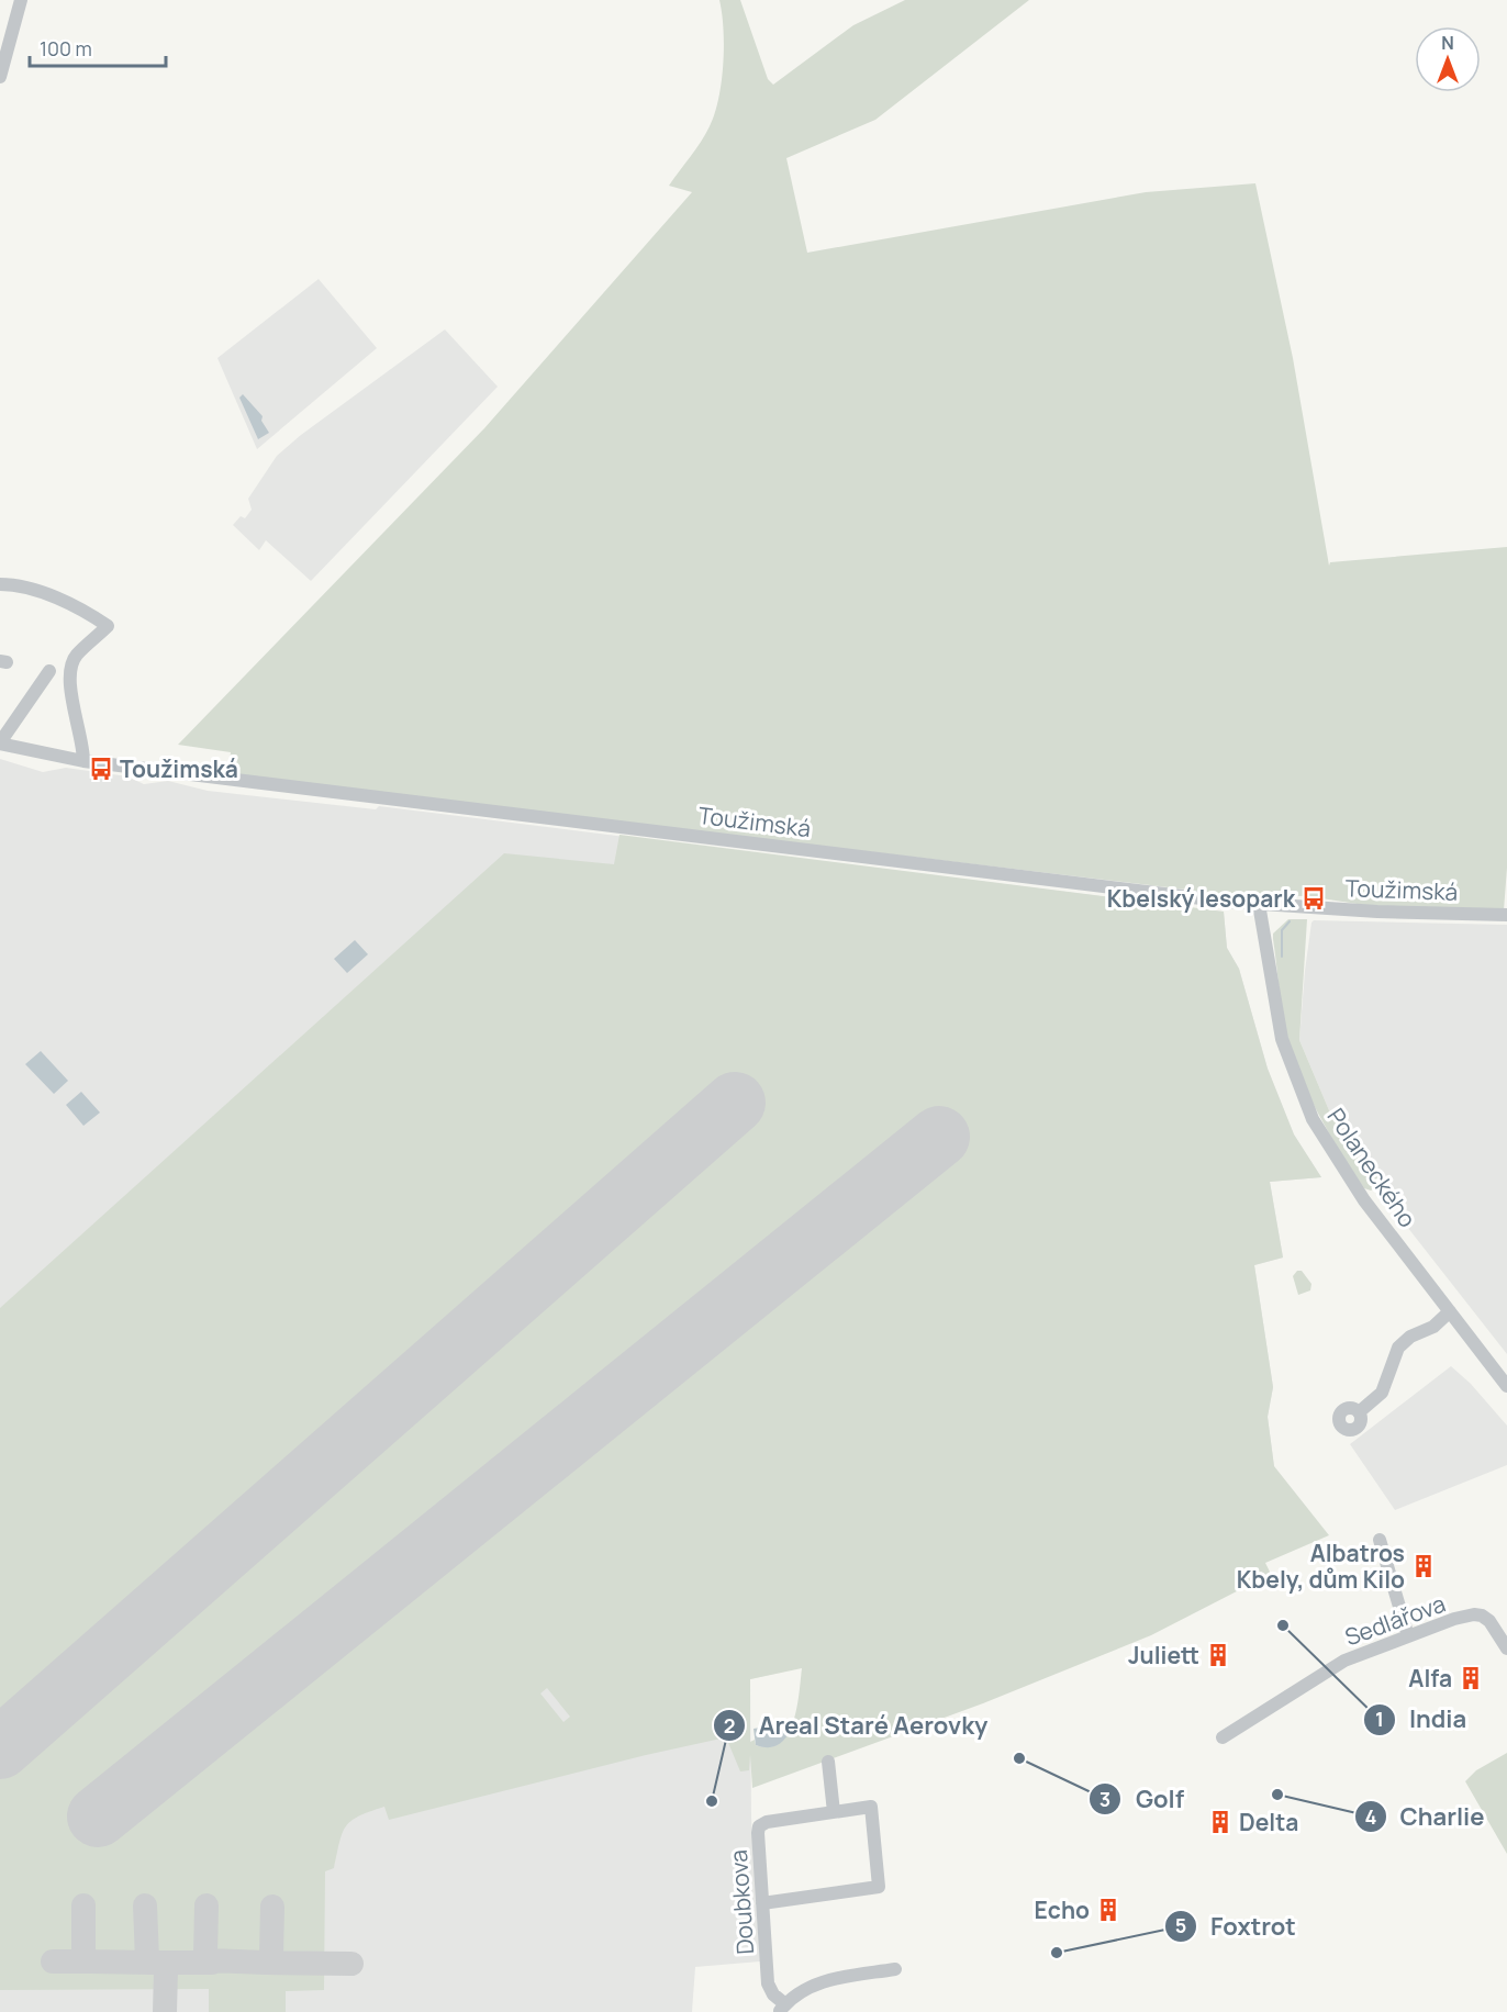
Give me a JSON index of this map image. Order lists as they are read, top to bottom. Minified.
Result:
{"streets":{"street":["Toužimská","Polaneckého","Sedlářova","Doubkova"]},"crossings":[["Toužimská","Polaneckého"]],"places":{"bus stop":["Toužimská","Kbelský lesopark"],"building":["Albatros Kbely, dům Kilo","Juliett","Alfa","Delta","Echo"],"other":["India","Golf","Charlie","Areal Staré Aerovky","Foxtrot"]},"scale_bar":"100 m","north":"top"}
